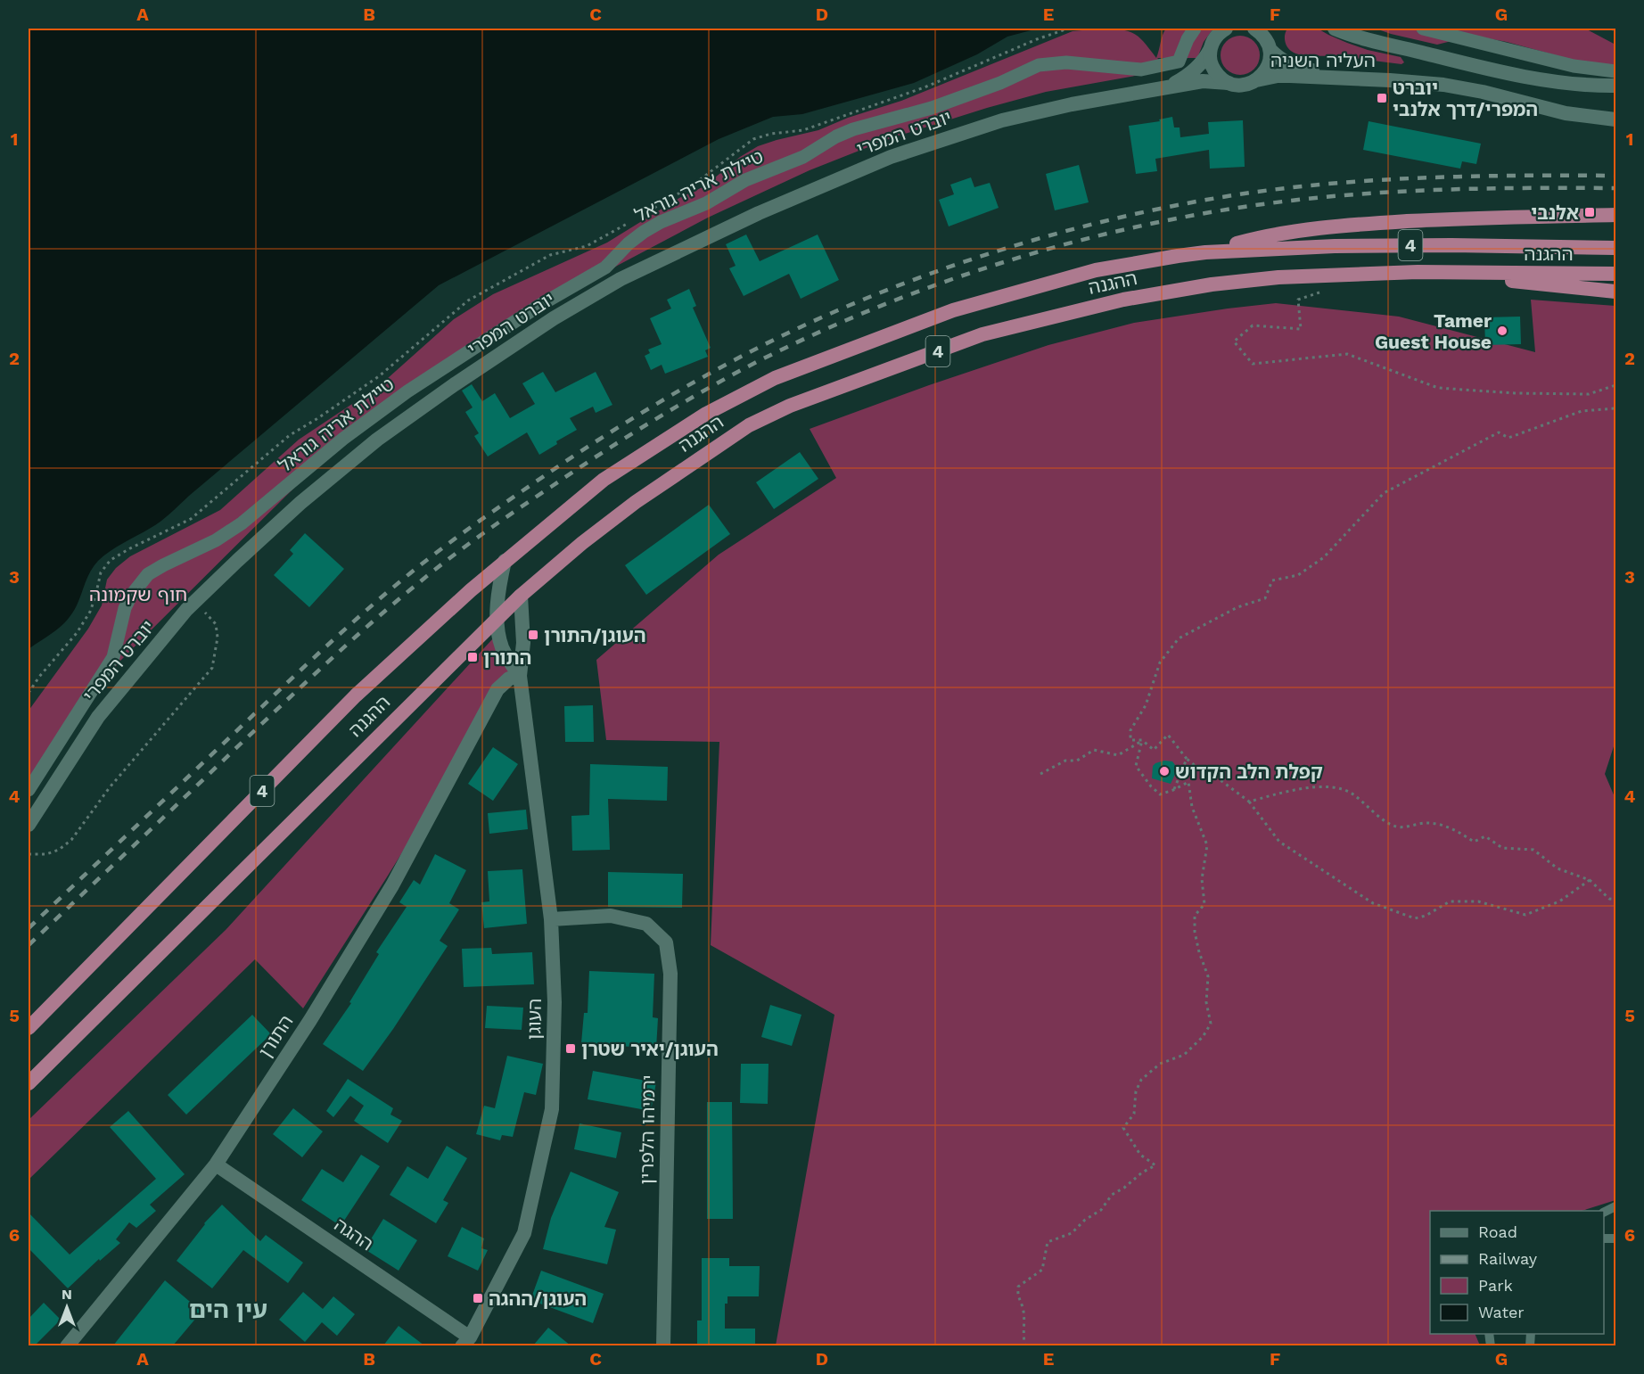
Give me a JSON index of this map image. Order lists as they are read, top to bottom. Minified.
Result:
{"streets":{"highway":["4","ההגנה"],"street":["העליה השניה","יוברט המפרי","טיילת אריה גוראל","העוגן","התורן","ירמיהו הלפרין","ההגה"]},"crossings":[["העליה השניה","יוברט המפרי"],["ההגנה","העוגן"],["העוגן","התורן"],["העוגן","ירמיהו הלפרין"],["העוגן","ההגה"],["התורן","ההגה"]],"districts":["עין הים"],"parks":["חוף שקמונה"],"places":{"transit":["יוברט המפרי/דרך אלנבי","אלנבי","העוגן/התורן","התורן","העוגן/יאיר שטרן","העוגן/ההגה"],"other":["Tamer Guest House","קפלת הלב הקדוש"]},"legend":["Road","Railway","Park","Water"],"north":"top","grid":{"columns":["A","B","C","D","E","F","G"],"rows":["1","2","3","4","5","6"]}}
